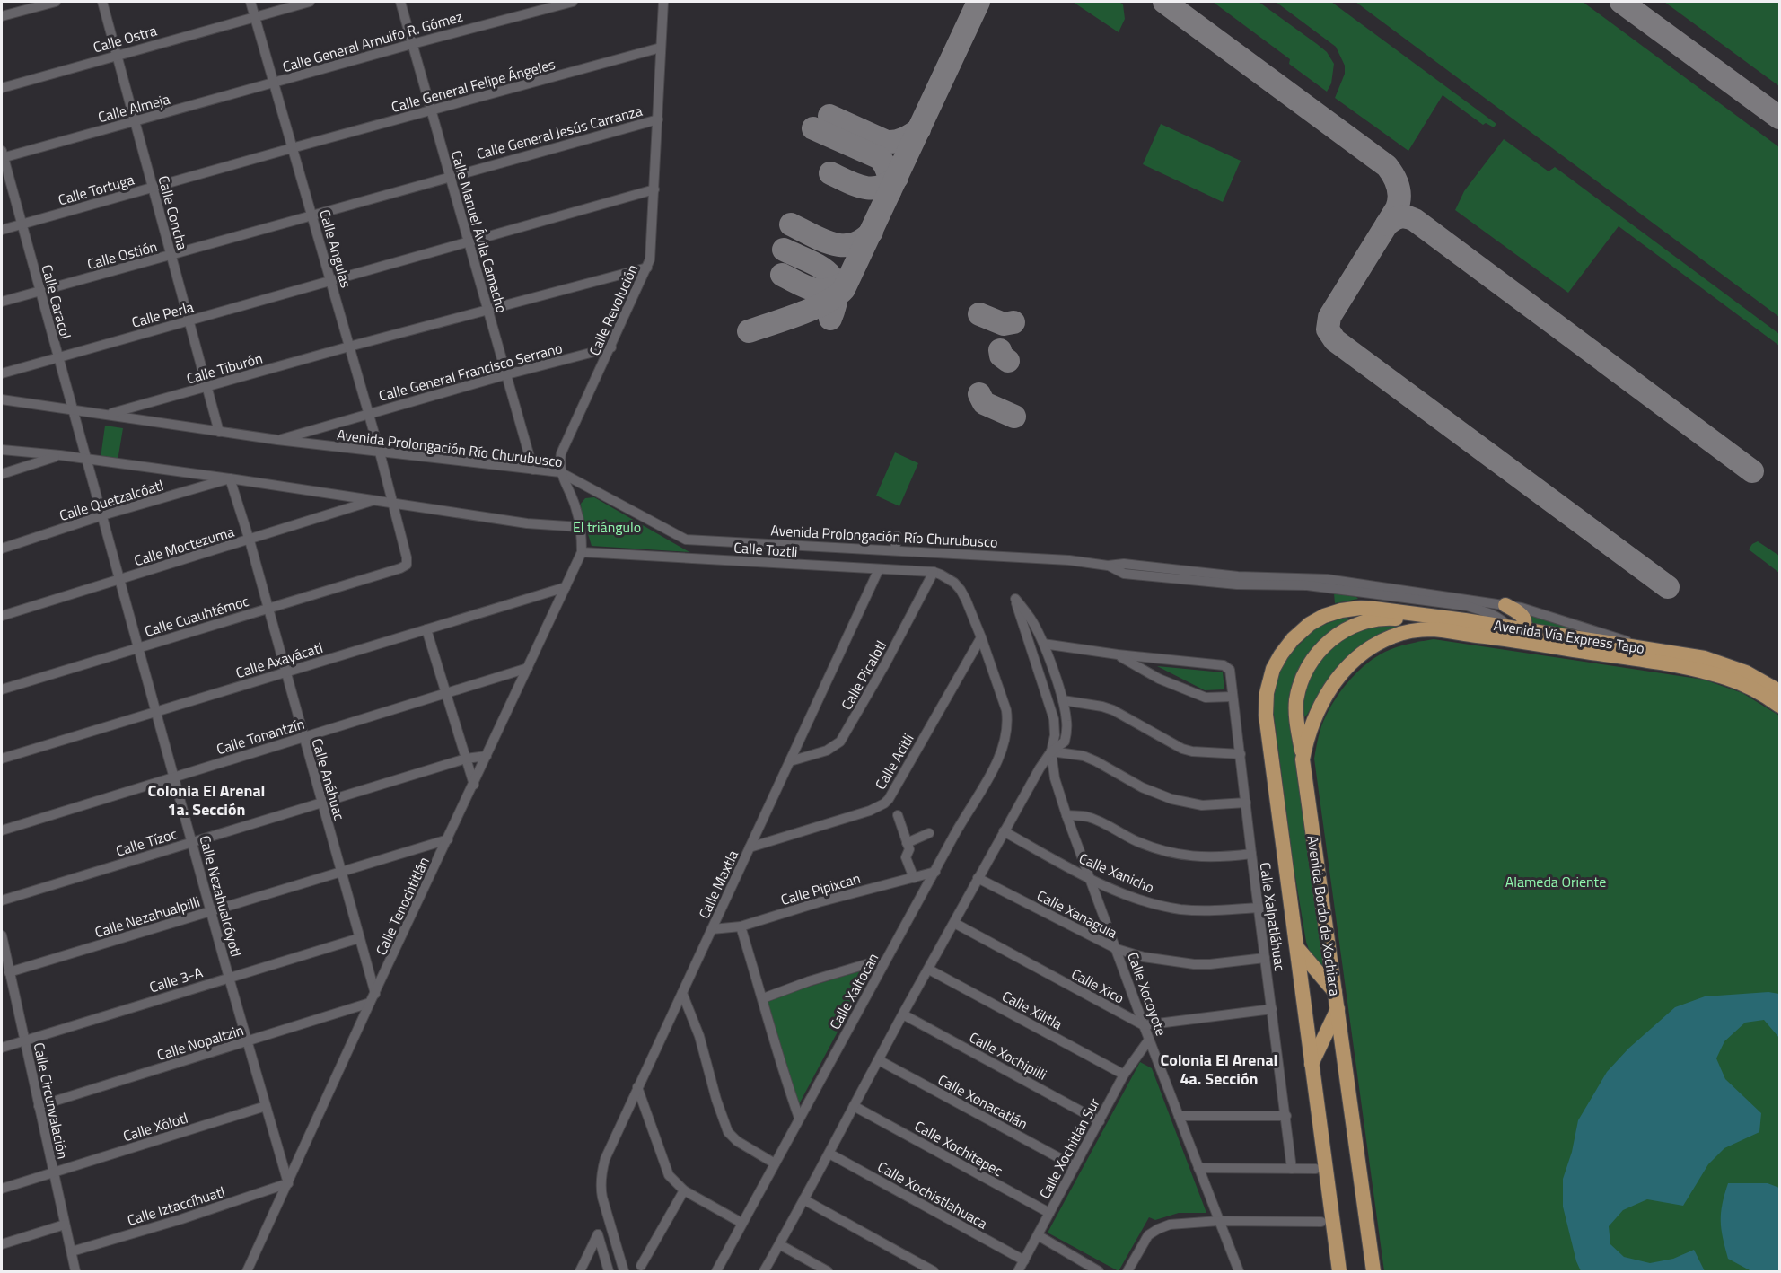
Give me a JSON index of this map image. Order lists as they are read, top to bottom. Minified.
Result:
{"streets":{"main road":["Avenida Vía Express Tapo","Avenida Bordo de Xochiaca"],"street":["Calle Ostra","Calle General Arnulfo R. Gómez","Calle General Felipe Ángeles","Calle Almeja","Calle General Jesús Carranza","Calle Tortuga","Calle Concha","Calle Manuel Ávila Camacho","Calle Angulas","Calle Ostión","Calle Caracol","Calle Revolución","Calle Perla","Calle Tiburón","Calle General Francisco Serrano","Avenida Prolongación Río Churubusco","Calle Quetzalcóatl","Calle Moctezuma","Calle Toztli","Calle Cuauhtémoc","Calle Axayácatl","Calle Picalotl","Calle Tonantzín","Calle Acitli","Calle Anáhuac","Calle Tízoc","Calle Xanicho","Calle Maxtla","Calle Pipixcan","Calle Nezahualcóyotl","Calle Tenochtitlán","Calle Xanaguia","Calle Nezahualpilli","Calle Xalpatláhuac","Calle 3-A","Calle Xico","Calle Xaltocan","Calle Xocoyote","Calle Xilitla","Calle Nopaltzin","Calle Xochipilli","Calle Circunvalación","Calle Xonacatlán","Calle Xólotl","Calle Xochitepec","Calle Xochitlán Sur","Calle Xochistlahuaca","Calle Iztaccíhuatl"]},"crossings":[["Calle Ostra","Calle Concha"],["Calle Ostra","Calle Angulas"],["Calle General Arnulfo R. Gómez","Calle Almeja"],["Calle General Arnulfo R. Gómez","Calle Manuel Ávila Camacho"],["Calle General Arnulfo R. Gómez","Calle Angulas"],["Calle General Felipe Ángeles","Calle Tortuga"],["Calle General Felipe Ángeles","Calle Manuel Ávila Camacho"],["Calle General Felipe Ángeles","Calle Angulas"],["Calle General Felipe Ángeles","Calle Revolución"],["Calle Almeja","Calle Concha"],["Calle Almeja","Calle Angulas"],["Calle Almeja","Calle Caracol"],["Calle General Jesús Carranza","Calle Manuel Ávila Camacho"],["Calle General Jesús Carranza","Calle Angulas"],["Calle General Jesús Carranza","Calle Ostión"],["Calle General Jesús Carranza","Calle Revolución"],["Calle Tortuga","Calle Concha"],["Calle Tortuga","Calle Angulas"],["Calle Tortuga","Calle Caracol"],["Calle Concha","Calle Ostión"],["Calle Concha","Calle Perla"],["Calle Concha","Calle Tiburón"],["Calle Concha","Avenida Prolongación Río Churubusco"],["Calle Manuel Ávila Camacho","Calle Perla"],["Calle Manuel Ávila Camacho","Calle Tiburón"],["Calle Manuel Ávila Camacho","Calle General Francisco Serrano"],["Calle Manuel Ávila Camacho","Avenida Prolongación Río Churubusco"],["Calle Angulas","Calle Ostión"],["Calle Angulas","Calle Perla"],["Calle Angulas","Calle Tiburón"],["Calle Angulas","Calle General Francisco Serrano"],["Calle Angulas","Avenida Prolongación Río Churubusco"],["Calle Angulas","Calle Cuauhtémoc"],["Calle Ostión","Calle Caracol"],["Calle Caracol","Calle Perla"],["Calle Caracol","Avenida Prolongación Río Churubusco"],["Calle Caracol","Calle Nezahualcóyotl"],["Calle Revolución","Calle Perla"],["Calle Revolución","Calle Tiburón"],["Calle Revolución","Calle General Francisco Serrano"],["Calle Revolución","Avenida Prolongación Río Churubusco"],["Calle Tiburón","Avenida Prolongación Río Churubusco"],["Calle General Francisco Serrano","Avenida Prolongación Río Churubusco"],["Avenida Prolongación Río Churubusco","Avenida Vía Express Tapo"],["Calle Quetzalcóatl","Calle Anáhuac"],["Calle Quetzalcóatl","Calle Nezahualcóyotl"],["Calle Moctezuma","Calle Anáhuac"],["Calle Moctezuma","Calle Nezahualcóyotl"],["Calle Toztli","Calle Picalotl"],["Calle Toztli","Calle Acitli"],["Calle Toztli","Calle Maxtla"],["Calle Toztli","Calle Tenochtitlán"],["Calle Toztli","Calle Xaltocan"],["Calle Cuauhtémoc","Calle Anáhuac"],["Calle Cuauhtémoc","Calle Nezahualcóyotl"],["Avenida Vía Express Tapo","Avenida Bordo de Xochiaca"],["Calle Axayácatl","Calle Anáhuac"],["Calle Axayácatl","Calle Nezahualcóyotl"],["Calle Axayácatl","Calle Tenochtitlán"],["Calle Picalotl","Calle Maxtla"],["Calle Tonantzín","Calle Anáhuac"],["Calle Tonantzín","Calle Nezahualcóyotl"],["Calle Tonantzín","Calle Tenochtitlán"],["Calle Acitli","Calle Maxtla"],["Calle Acitli","Calle Xaltocan"],["Calle Anáhuac","Calle Tízoc"],["Calle Anáhuac","Calle Tenochtitlán"],["Calle Anáhuac","Calle Nezahualpilli"],["Calle Anáhuac","Calle 3-A"],["Calle Tízoc","Calle Nezahualcóyotl"],["Calle Tízoc","Calle Tenochtitlán"],["Calle Xanicho","Calle Xalpatláhuac"],["Calle Xanicho","Calle Xocoyote"],["Calle Maxtla","Calle Pipixcan"],["Calle Pipixcan","Calle Xaltocan"],["Calle Nezahualcóyotl","Calle Tenochtitlán"],["Calle Nezahualcóyotl","Calle Nezahualpilli"],["Calle Nezahualcóyotl","Calle 3-A"],["Calle Nezahualcóyotl","Calle Nopaltzin"],["Calle Nezahualcóyotl","Calle Xólotl"],["Calle Nezahualcóyotl","Calle Iztaccíhuatl"],["Calle Tenochtitlán","Calle Nezahualpilli"],["Calle Tenochtitlán","Calle Nopaltzin"],["Calle Tenochtitlán","Calle Iztaccíhuatl"],["Calle Xanaguia","Calle Xalpatláhuac"],["Calle Xanaguia","Calle Xocoyote"],["Calle Nezahualpilli","Calle Circunvalación"],["Calle 3-A","Calle Circunvalación"],["Calle Xico","Calle Xocoyote"],["Calle Xocoyote","Calle Xochitlán Sur"],["Calle Xilitla","Calle Xochitlán Sur"],["Calle Nopaltzin","Calle Circunvalación"],["Calle Xochipilli","Calle Xochitlán Sur"],["Calle Circunvalación","Calle Xólotl"],["Calle Circunvalación","Calle Iztaccíhuatl"],["Calle Xonacatlán","Calle Xochitlán Sur"],["Calle Xochitepec","Calle Xochitlán Sur"],["Calle Xochitlán Sur","Calle Xochistlahuaca"]],"districts":["Colonia El Arenal 1a. Sección","Colonia El Arenal 4a. Sección"],"parks":["El triángulo","Alameda Oriente"]}
